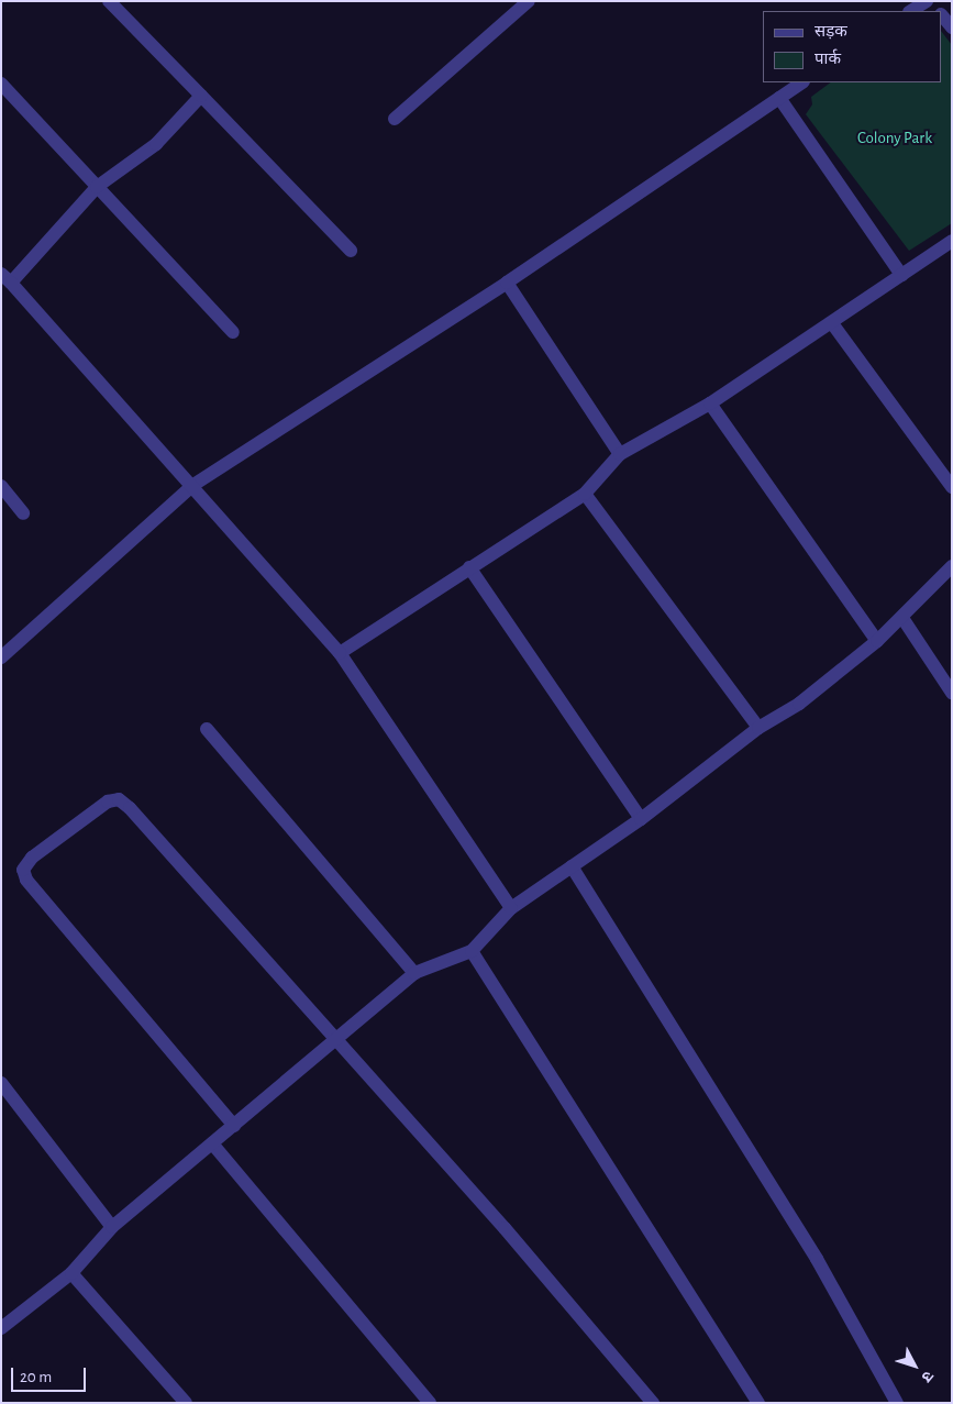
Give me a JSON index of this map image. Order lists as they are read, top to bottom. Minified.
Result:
{"parks":["Colony Park"],"legend":["सड़क","पार्क"],"scale_bar":"20 m","north":"bottom right"}
